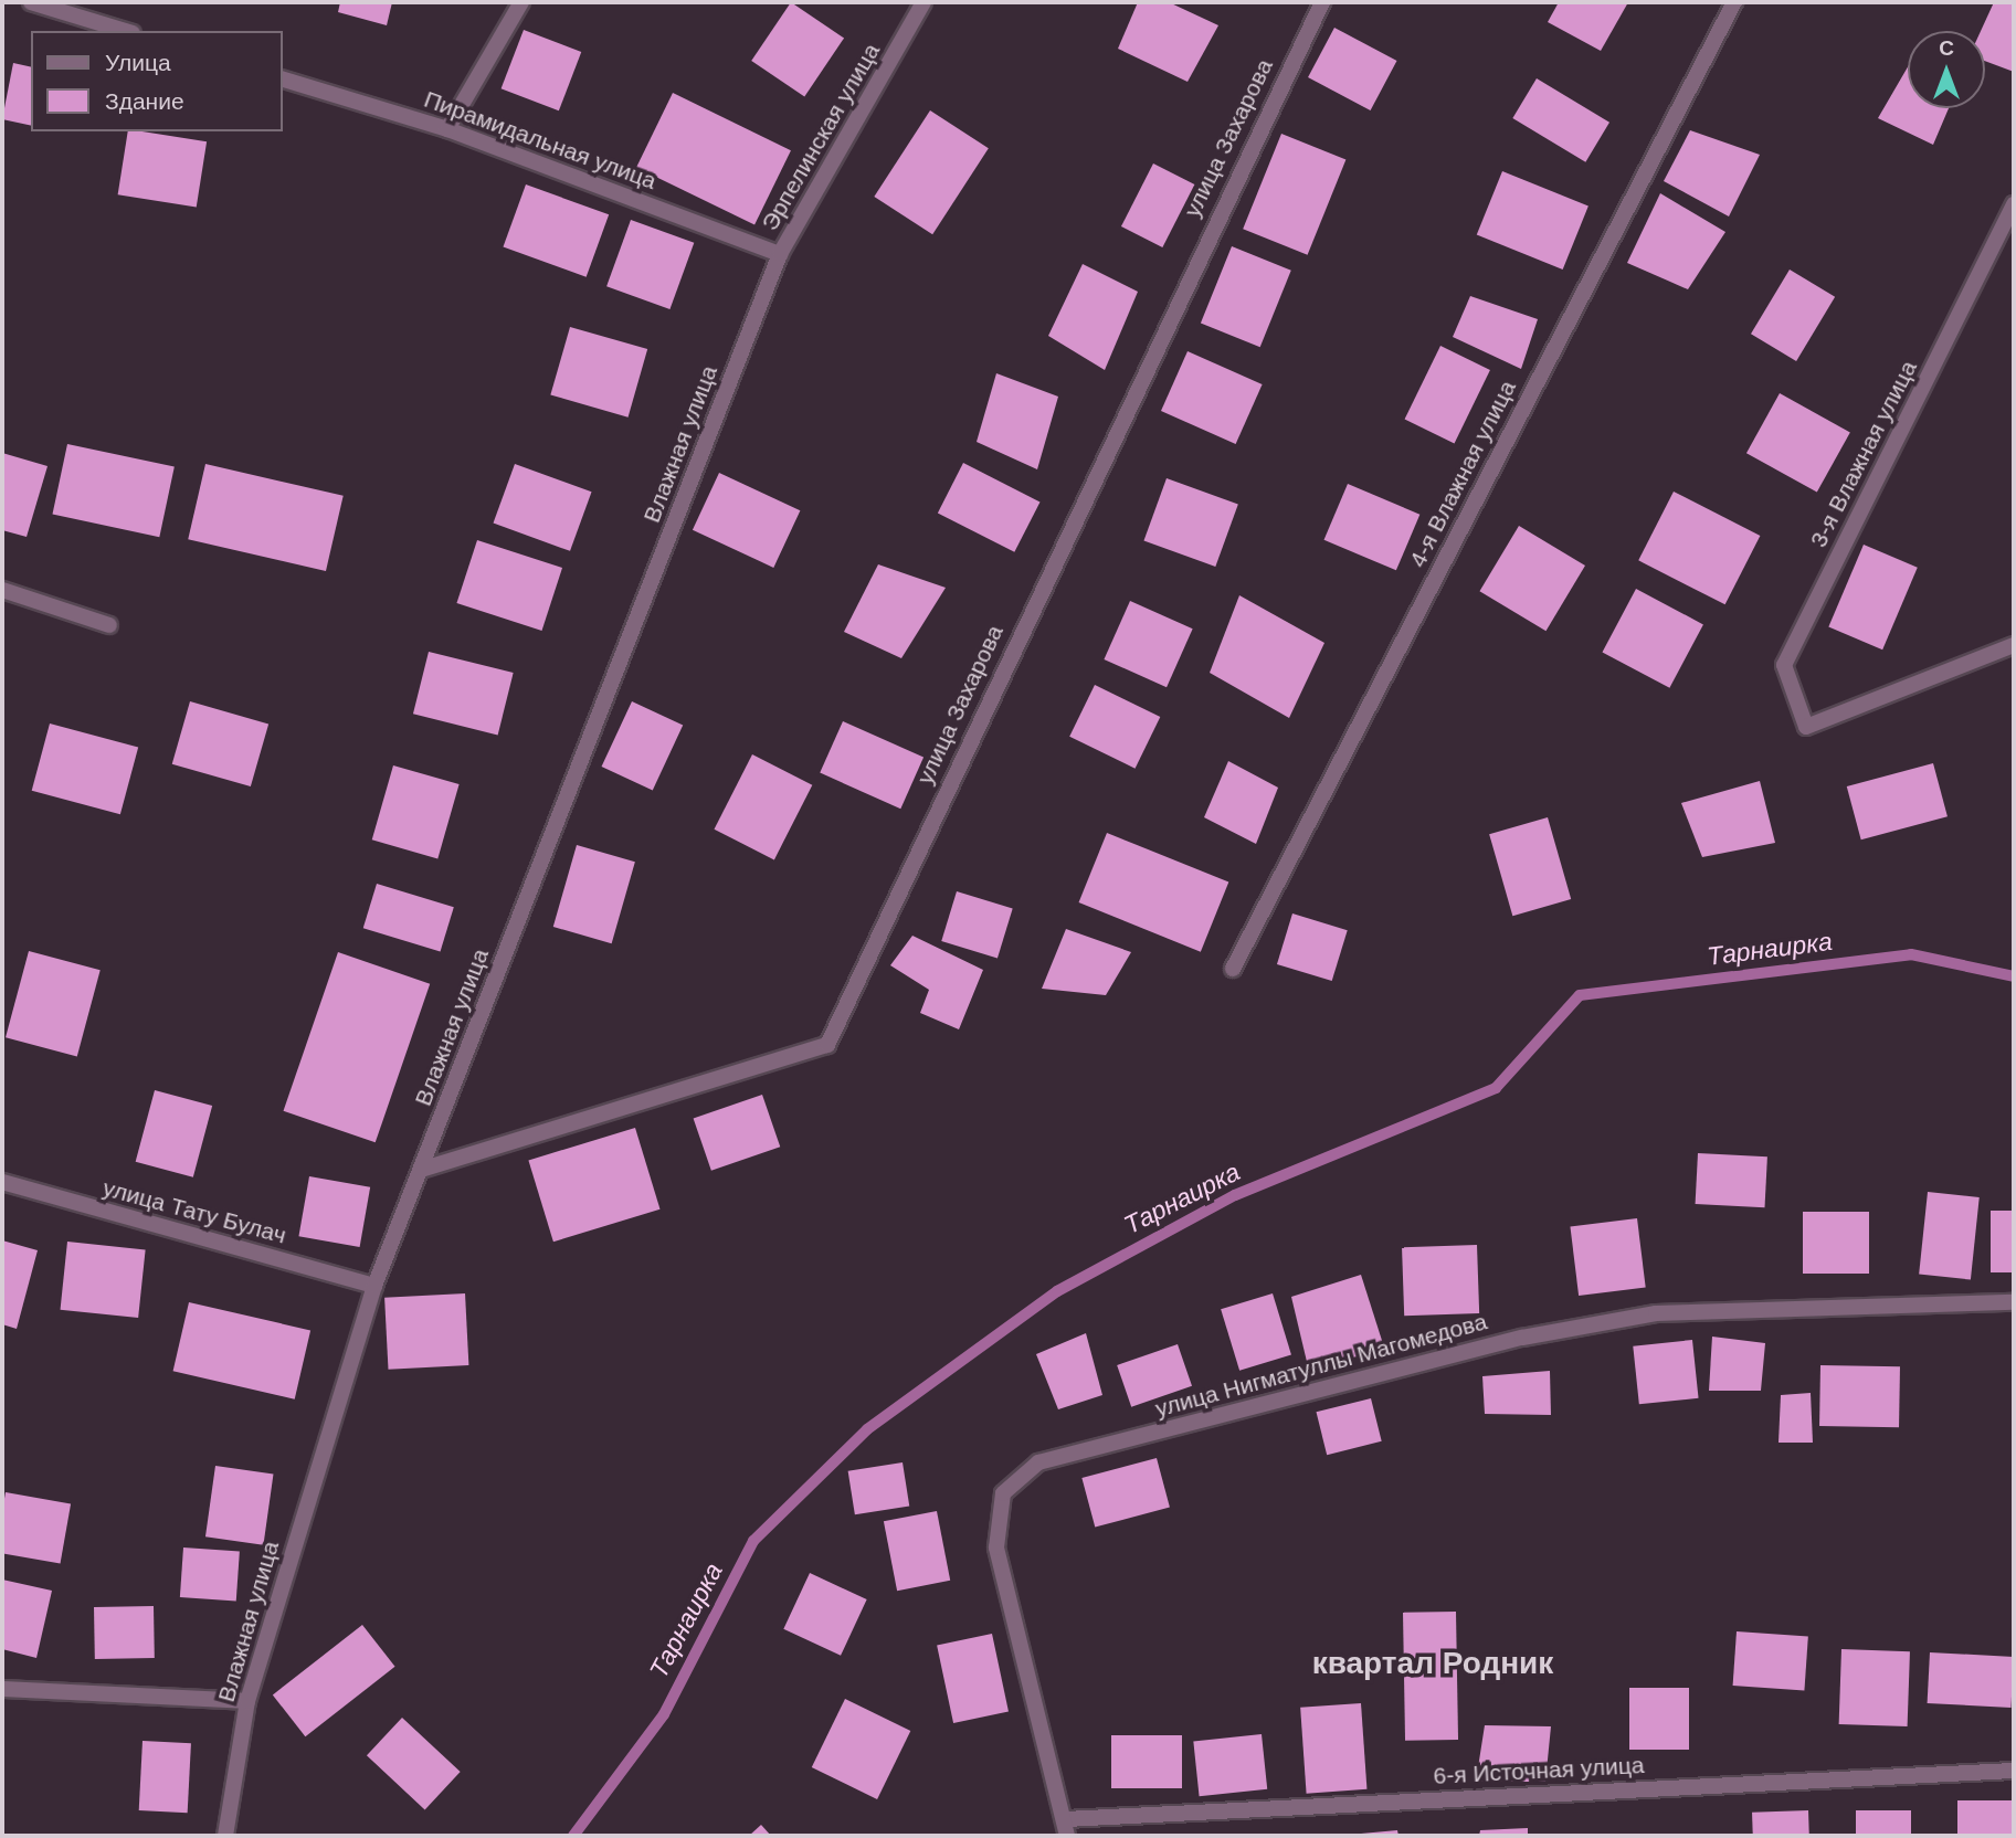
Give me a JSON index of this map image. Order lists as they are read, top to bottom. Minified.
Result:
{"streets":{"street":["Эрпелинская улица","улица Захарова","Пирамидальная улица","Влажная улица","3-я Влажная улица","4-я Влажная улица","улица Тату Булач","улица Нигматуллы Магомедова","6-я Источная улица"]},"crossings":[["Эрпелинская улица","Пирамидальная улица"],["Эрпелинская улица","Влажная улица"],["улица Захарова","Влажная улица"],["Пирамидальная улица","Влажная улица"],["Влажная улица","улица Тату Булач"],["улица Нигматуллы Магомедова","6-я Источная улица"]],"districts":["квартал Родник"],"water":["Тарнаирка"],"legend":["Улица","Здание"],"north":"top"}
